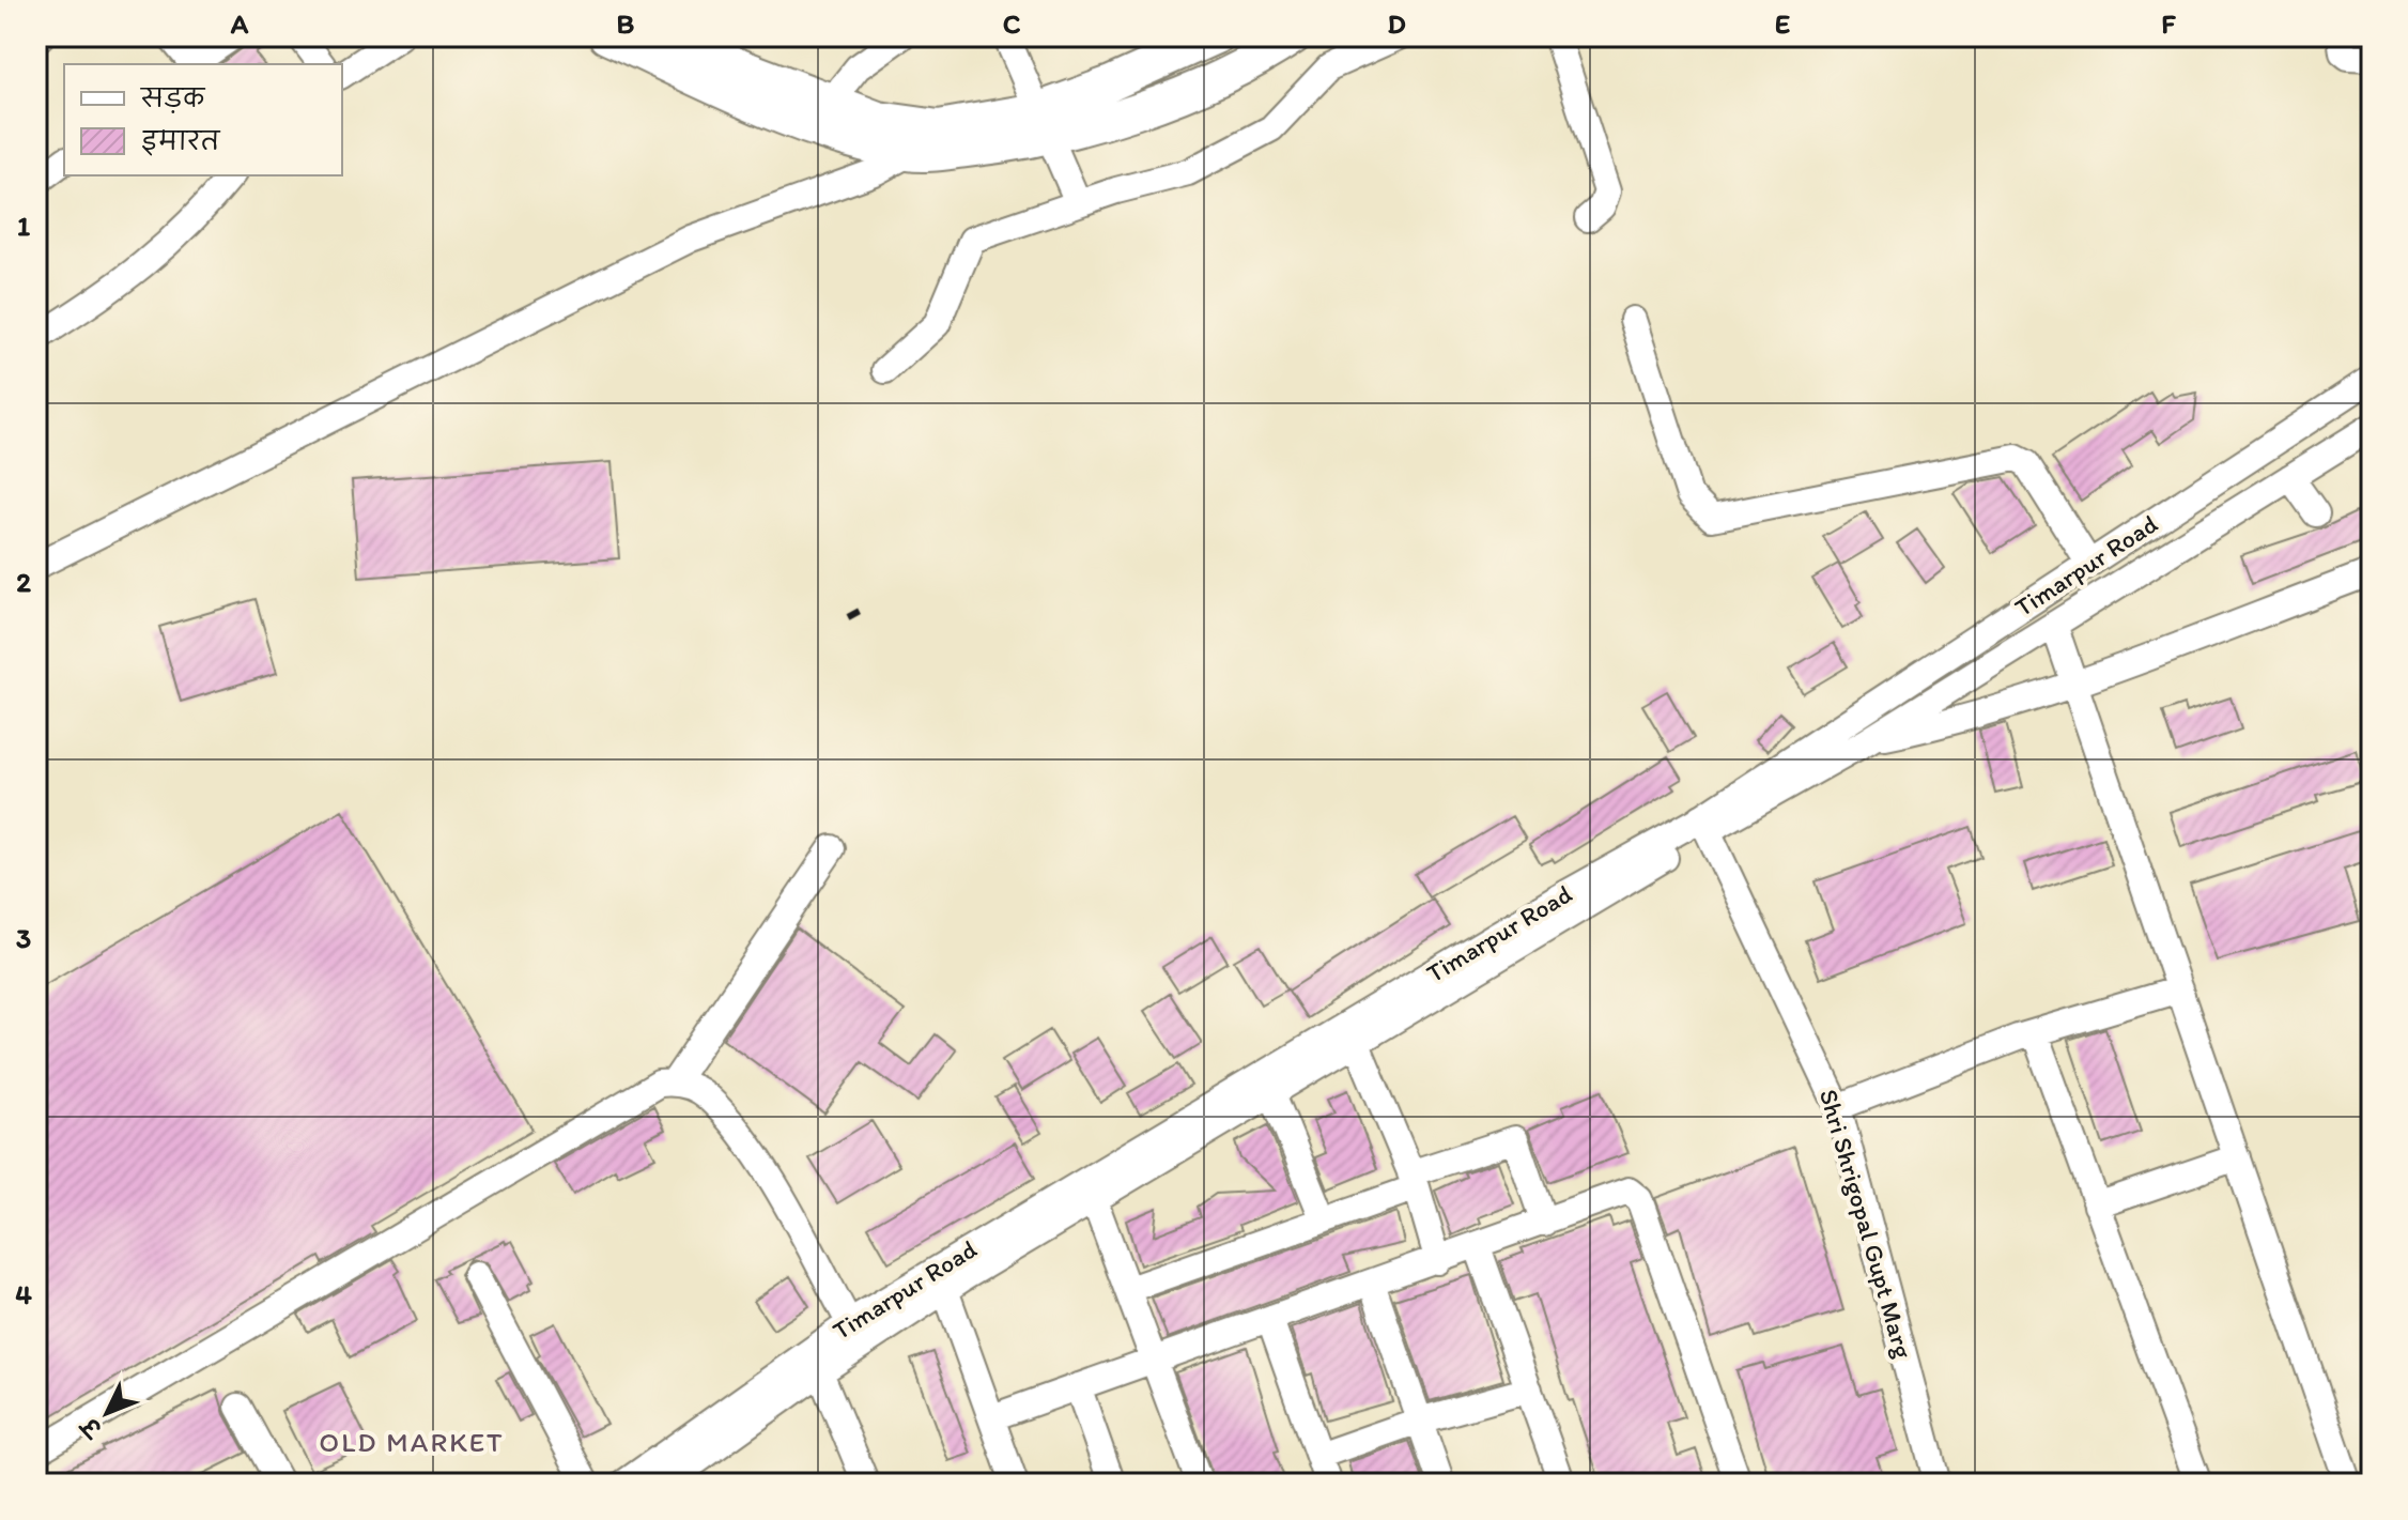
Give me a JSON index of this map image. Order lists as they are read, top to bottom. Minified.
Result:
{"streets":{"street":["Timarpur Road","Shri Shrigopal Gupt Marg"]},"crossings":[["Timarpur Road","Shri Shrigopal Gupt Marg"]],"districts":["OLD MARKET"],"legend":["सड़क","इमारत"],"north":"bottom left","grid":{"columns":["A","B","C","D","E","F"],"rows":["1","2","3","4"]}}
